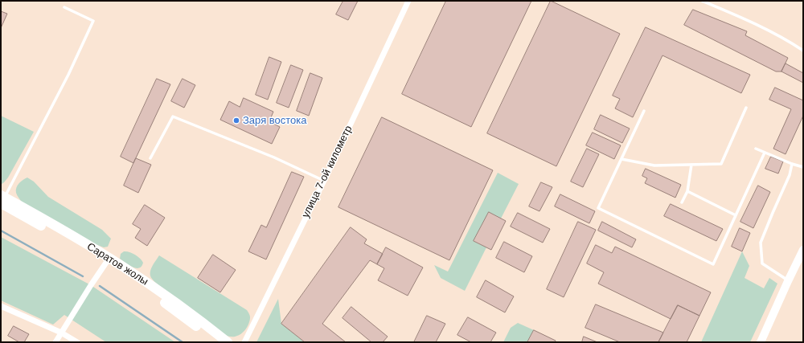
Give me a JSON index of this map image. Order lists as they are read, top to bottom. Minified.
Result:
{"streets":{"main road":["Саратов жолы"],"street":["улица 7-ой километр"]},"places":["Заря востока"]}
